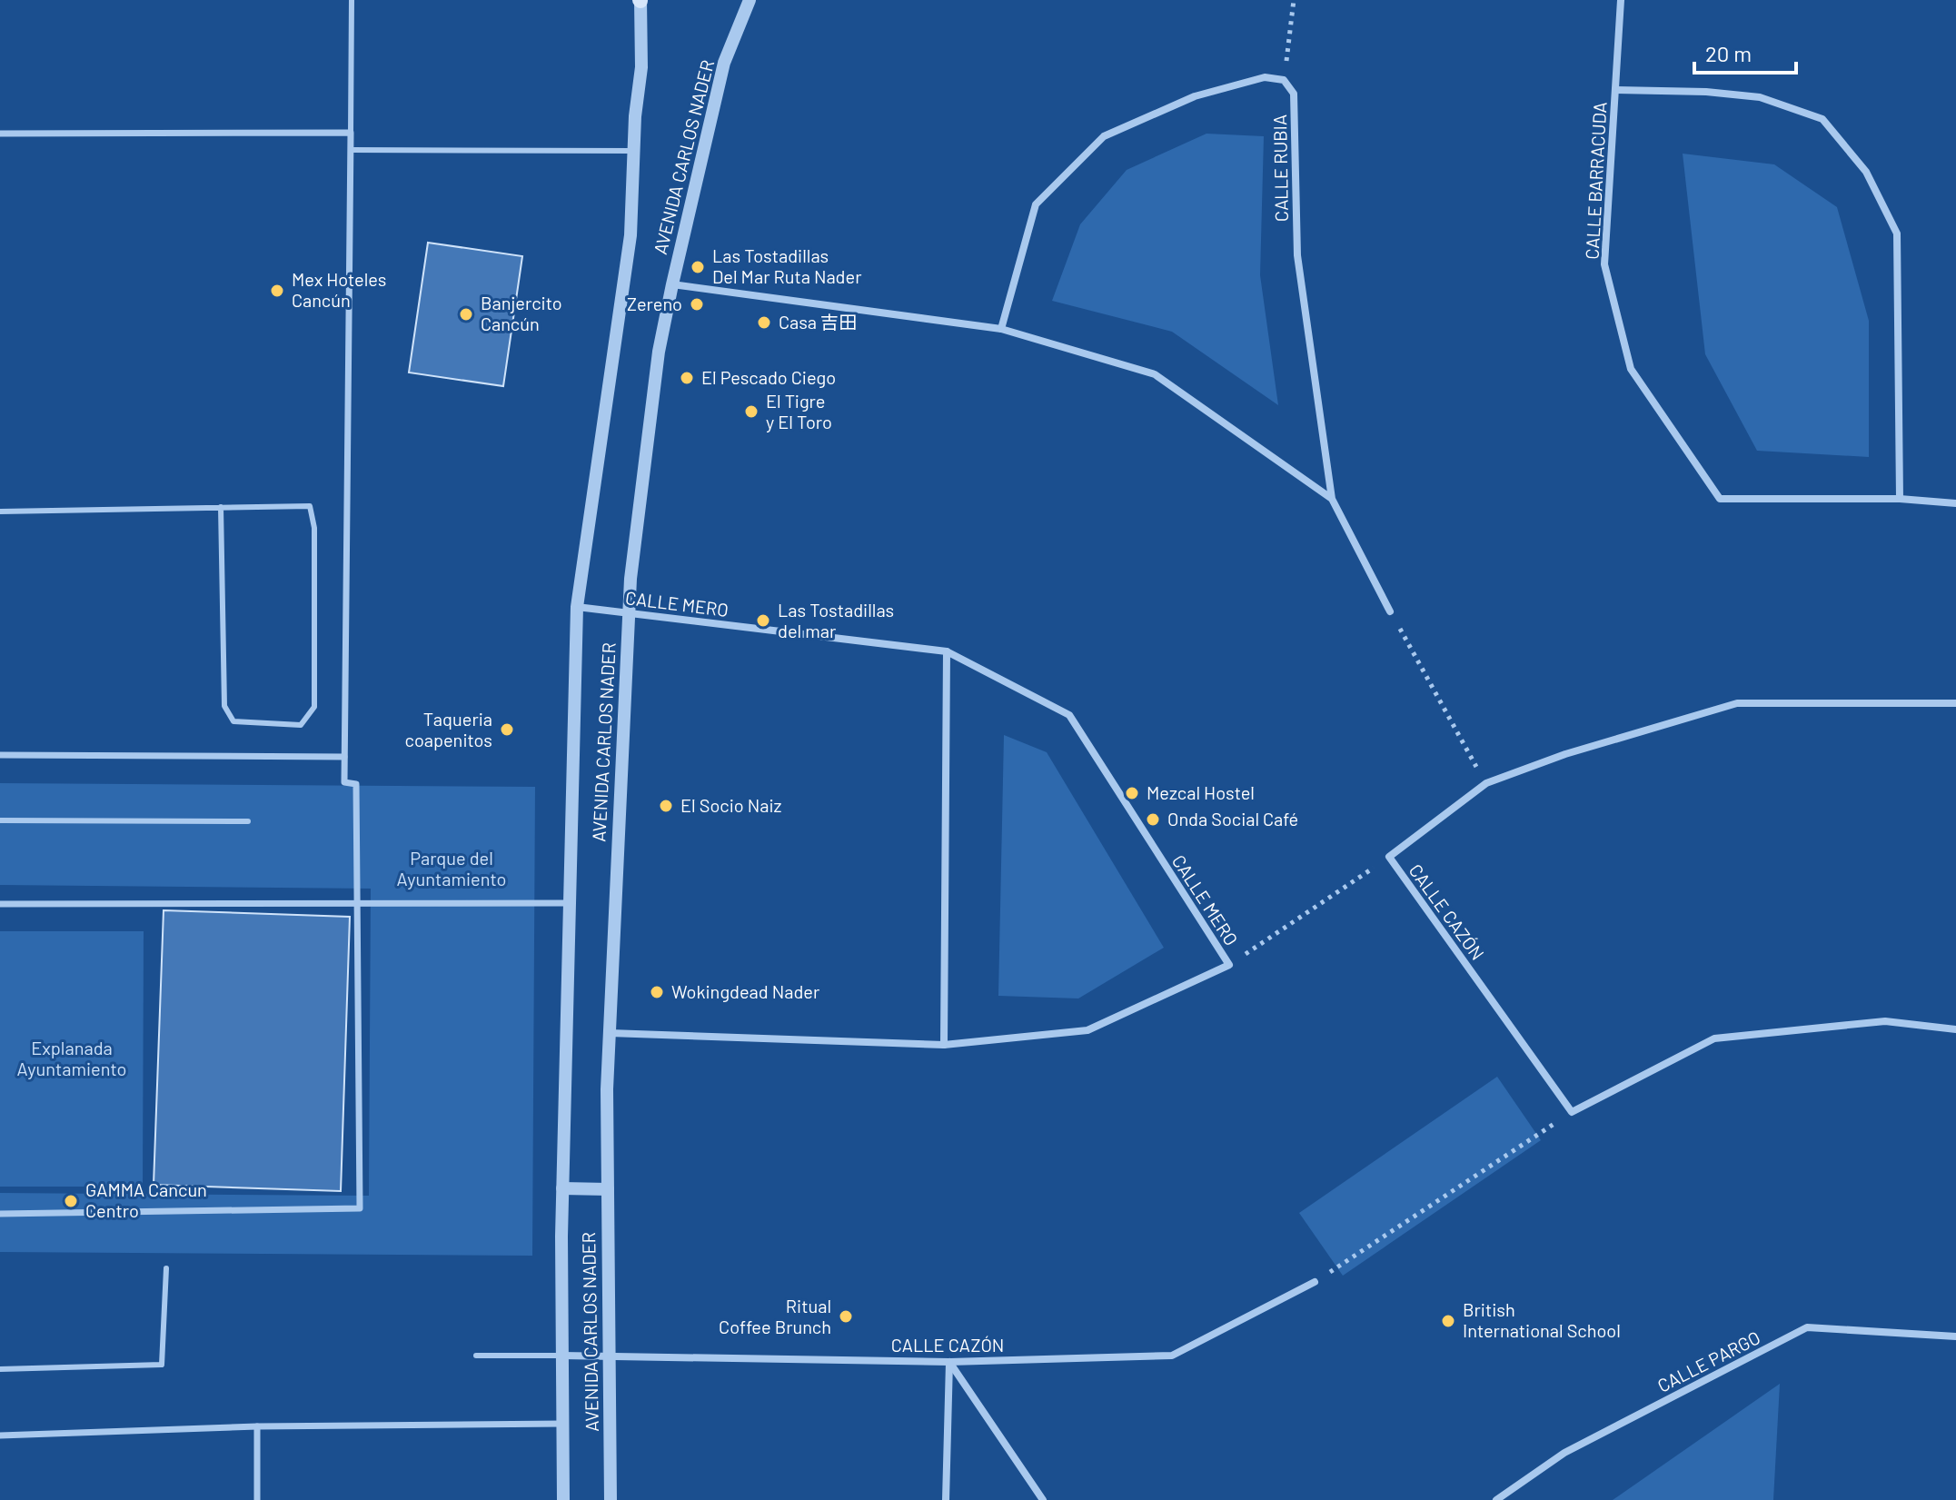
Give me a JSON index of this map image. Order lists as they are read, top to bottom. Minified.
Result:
{"streets":{"street":["AVENIDA CARLOS NADER","CALLE RUBIA","CALLE BARRACUDA","CALLE MERO","CALLE CAZÓN","CALLE PARGO"]},"crossings":[["AVENIDA CARLOS NADER","CALLE RUBIA"],["AVENIDA CARLOS NADER","CALLE MERO"],["AVENIDA CARLOS NADER","CALLE CAZÓN"]],"parks":["Parque del Ayuntamiento","Explanada Ayuntamiento"],"places":["Las Tostadillas Del Mar Ruta Nader","Mex Hoteles Cancún","Zereno","Banjercito Cancún","Casa 吉田","El Pescado Ciego","El Tigre y El Toro","Las Tostadillas del mar","Taqueria coapenitos","Mezcal Hostel","El Socio Naiz","Onda Social Café","Wokingdead Nader","GAMMA Cancun Centro","Ritual Coffee Brunch","British International School"],"scale_bar":"20 m"}
